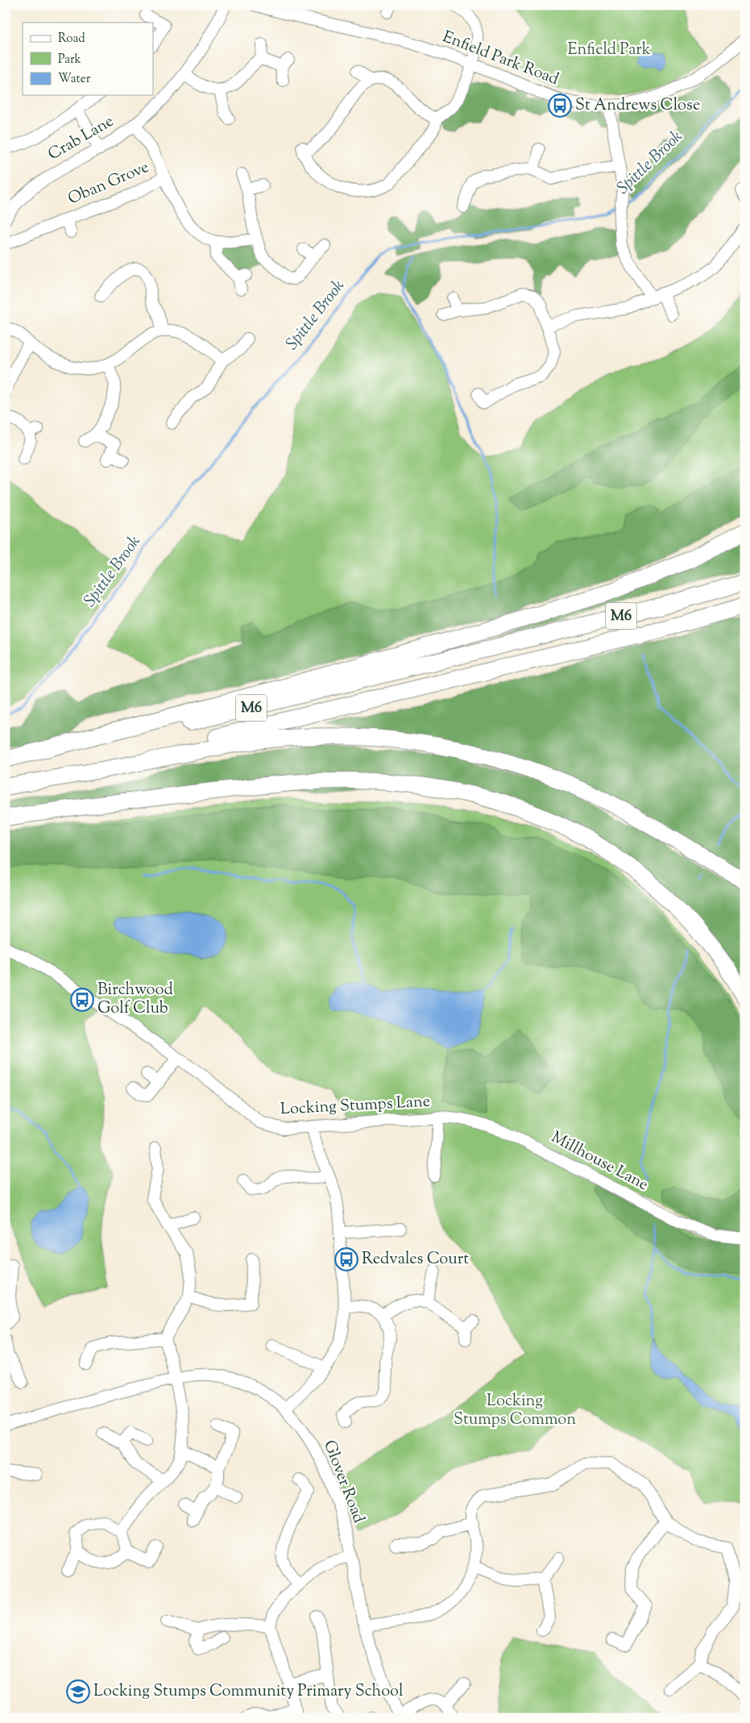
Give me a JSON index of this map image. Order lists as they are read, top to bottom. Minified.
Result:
{"streets":{"highway":["M6"],"street":["Enfield Park Road","Crab Lane","Oban Grove","Locking Stumps Lane","Millhouse Lane","Glover Road"]},"crossings":[["Crab Lane","Oban Grove"],["Locking Stumps Lane","Millhouse Lane"]],"water":["Spittle Brook"],"parks":["Enfield Park","Locking Stumps Common"],"places":{"bus stop":["St Andrews Close","Birchwood Golf Club","Redvales Court"],"school or university":["Locking Stumps Community Primary School"]},"legend":["Road","Park","Water"]}
